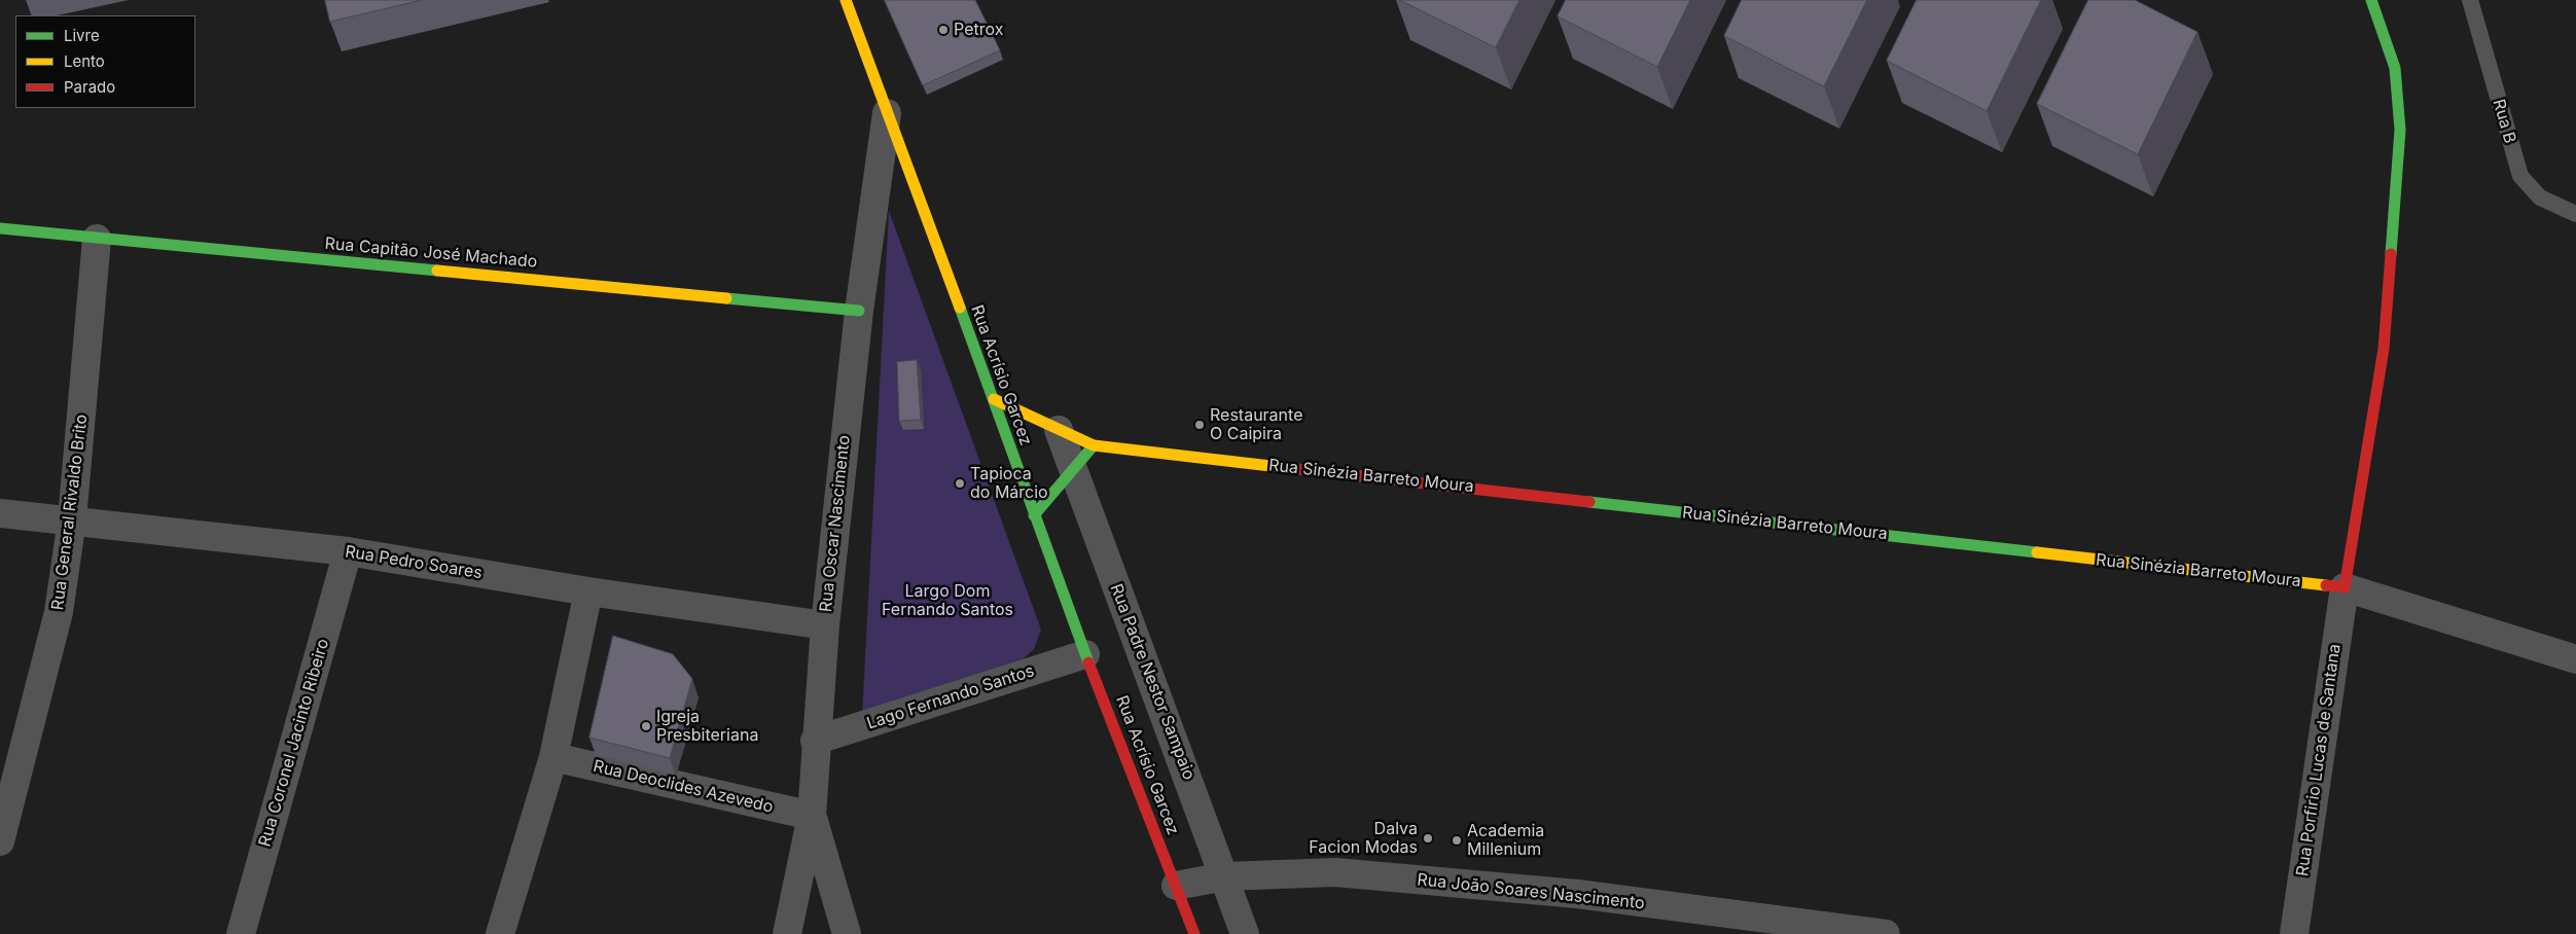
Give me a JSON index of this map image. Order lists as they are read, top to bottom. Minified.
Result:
{"streets":{"street":["Rua Capitão José Machado","Rua Acrísio Garcez","Rua Sinézia Barreto Moura","Rua General Rivaldo Brito","Rua Oscar Nascimento","Rua Pedro Soares","Rua Padre Nestor Sampaio","Lago Fernando Santos","Rua Coronel Jacinto Ribeiro","Rua Porfirio Lucas de Santana","Rua Deoclides Azevedo","Rua João Soares Nascimento"],"lane":["Rua B"]},"crossings":[["Rua Capitão José Machado","Rua General Rivaldo Brito"],["Rua Capitão José Machado","Rua Oscar Nascimento"],["Rua Acrísio Garcez","Rua Sinézia Barreto Moura"],["Rua Acrísio Garcez","Rua Oscar Nascimento"],["Rua Acrísio Garcez","Lago Fernando Santos"],["Rua Acrísio Garcez","Rua João Soares Nascimento"],["Rua Sinézia Barreto Moura","Rua Padre Nestor Sampaio"],["Rua Sinézia Barreto Moura","Rua Porfirio Lucas de Santana"],["Rua General Rivaldo Brito","Rua Pedro Soares"],["Rua Oscar Nascimento","Rua Pedro Soares"],["Rua Oscar Nascimento","Lago Fernando Santos"],["Rua Oscar Nascimento","Rua Deoclides Azevedo"],["Rua Pedro Soares","Rua Coronel Jacinto Ribeiro"],["Rua Padre Nestor Sampaio","Rua João Soares Nascimento"]],"parks":["Largo Dom Fernando Santos"],"places":["Petrox","Restaurante O Caipira","Tapioca do Márcio","Igreja Presbiteriana","Dalva Facion Modas","Academia Millenium"],"legend":["Livre","Lento","Parado"]}
